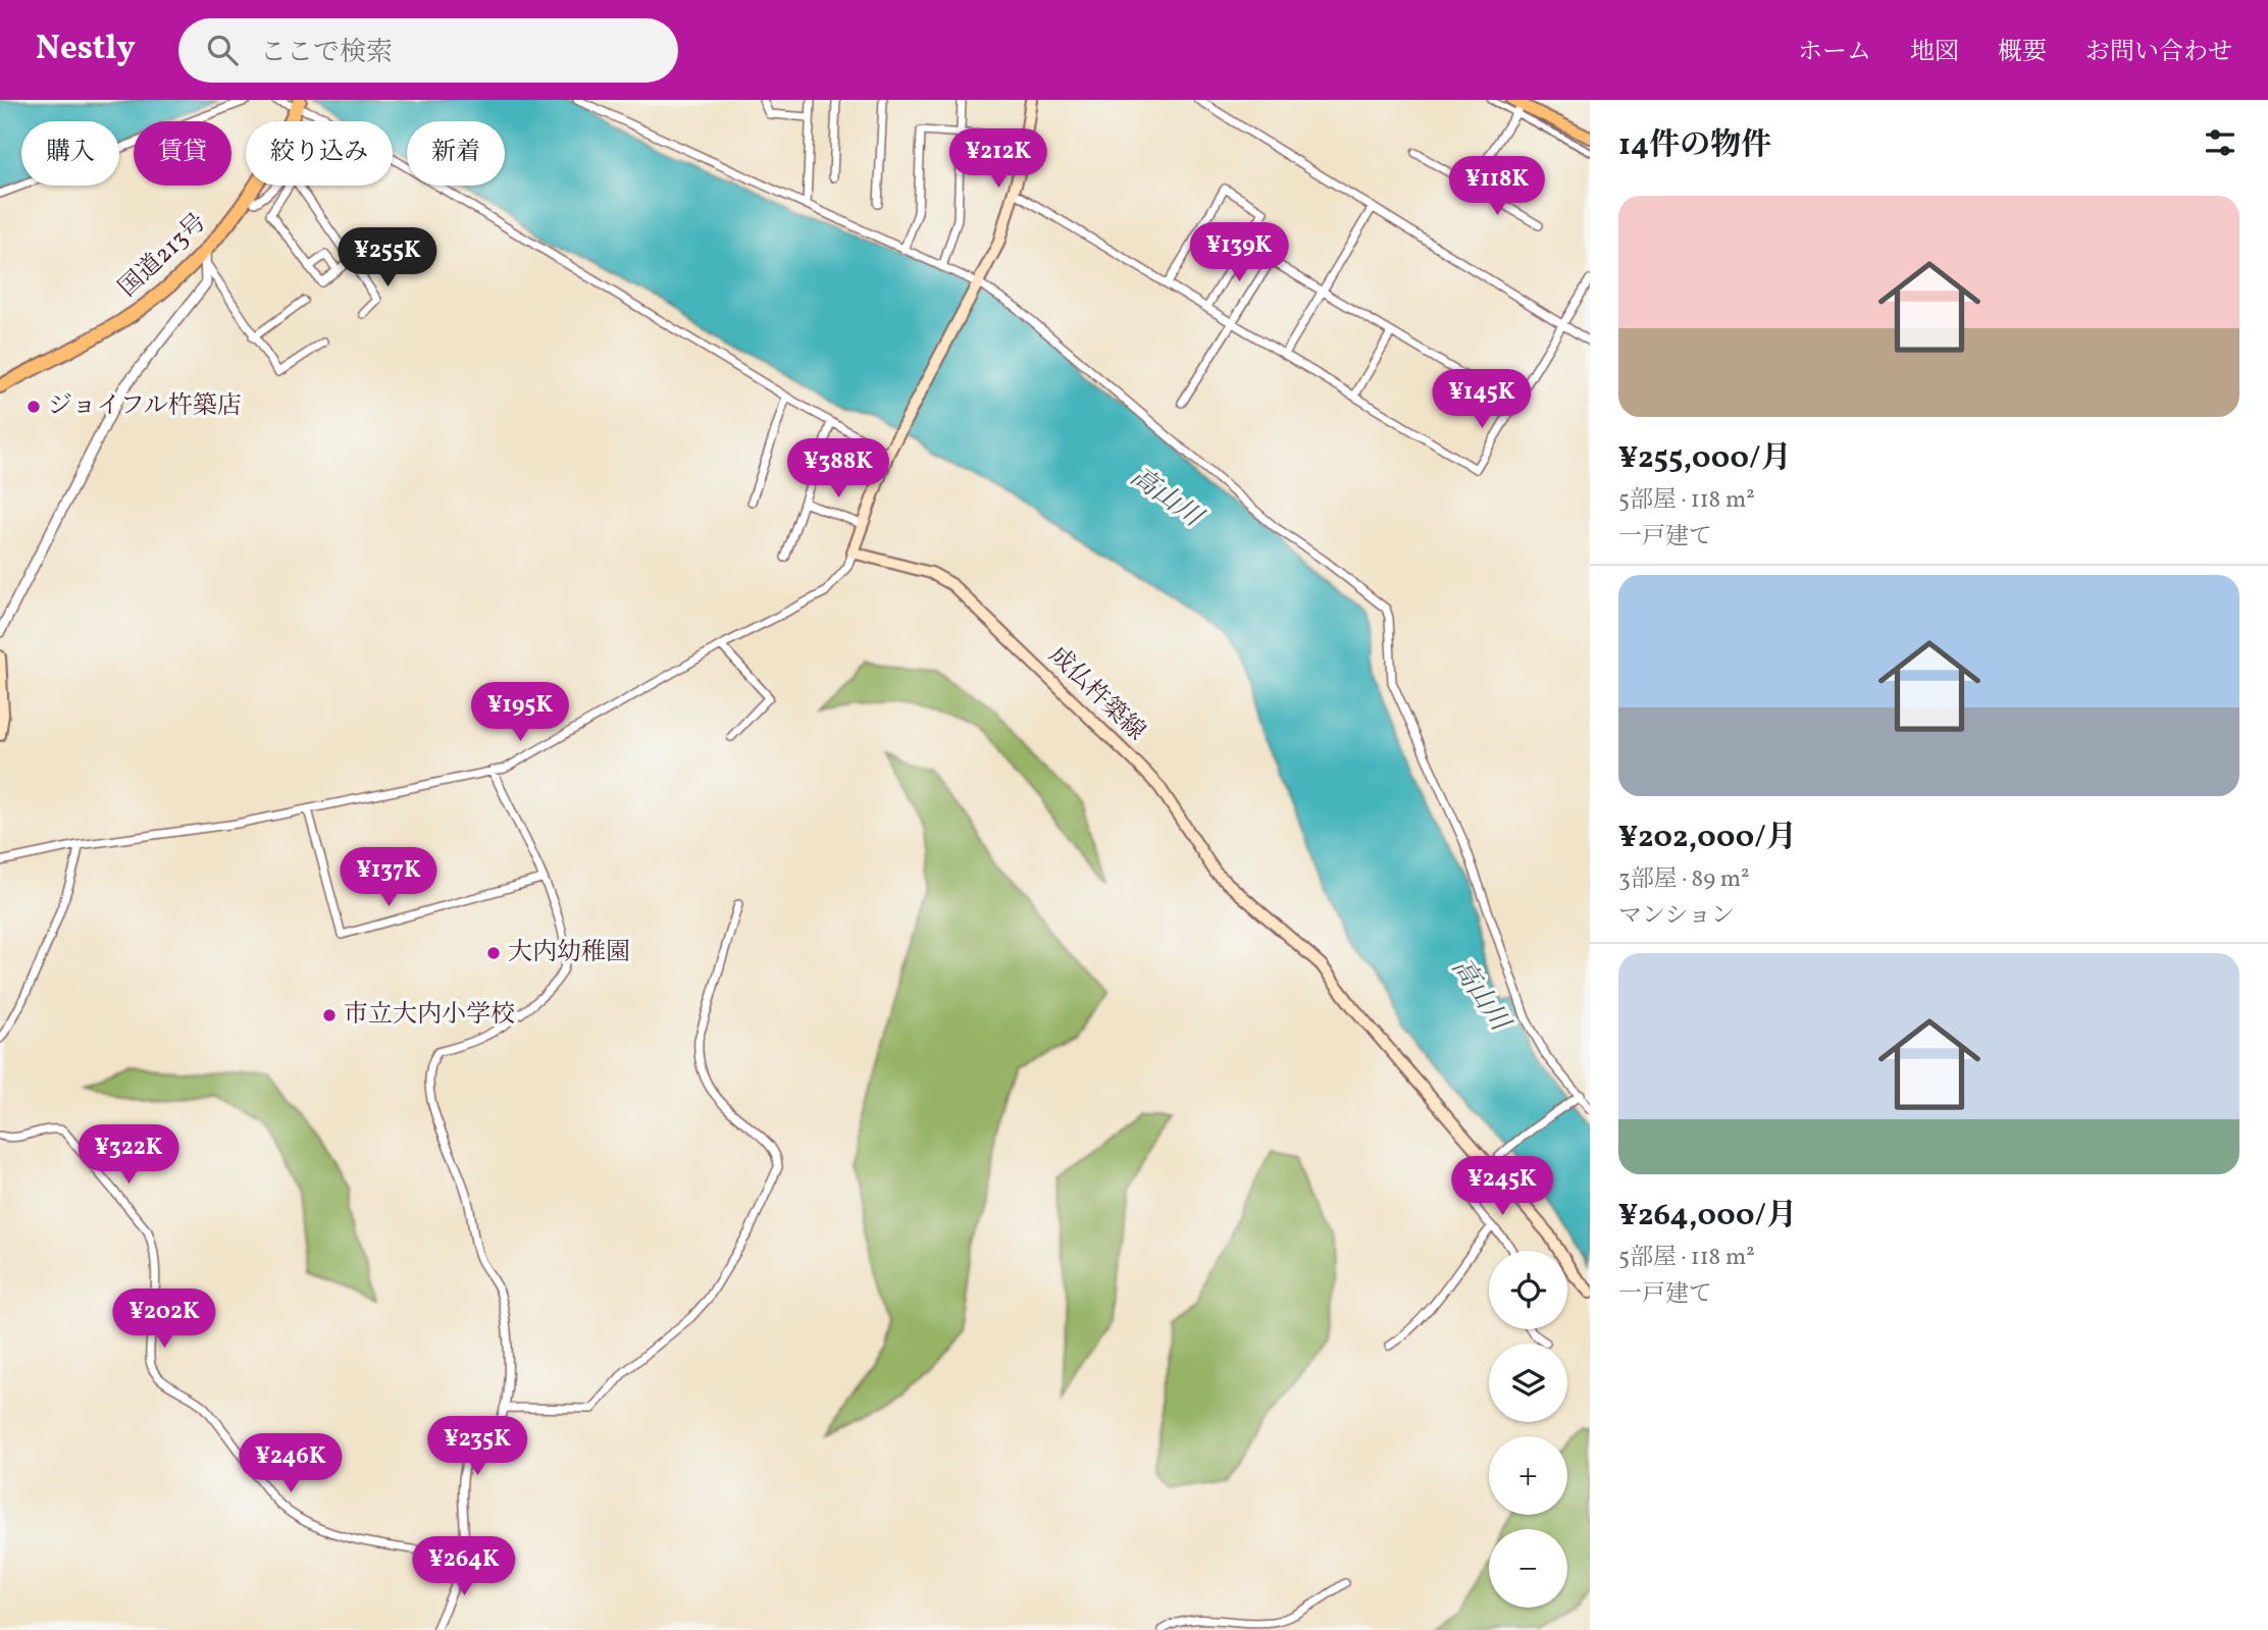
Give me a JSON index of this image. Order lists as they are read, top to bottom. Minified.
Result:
{"streets":{"highway":["国道213号"],"main road":["成仏杵築線"]},"water":["高山川"],"places":["ジョイフル杵築店","大内幼稚園","市立大内小学校"],"page":{"header":"Nestly","search":"ここで検索","nav":["ホーム","地図","概要","お問い合わせ"],"heading":"14件の物件","chip":["購入","賃貸","絞り込み","新着"],"price":["¥212K","¥118K","¥139K","¥255K","¥145K","¥388K","¥195K","¥137K","¥322K","¥245K","¥202K","¥235K","¥246K","¥264K"],"list":[{"name":"¥255,000/月","note":"5部屋 · 118 m² · 一戸建て"},{"name":"¥202,000/月","note":"3部屋 · 89 m² · マンション"},{"name":"¥264,000/月","note":"5部屋 · 118 m² · 一戸建て"}],"map_buttons":["+","−"]}}
